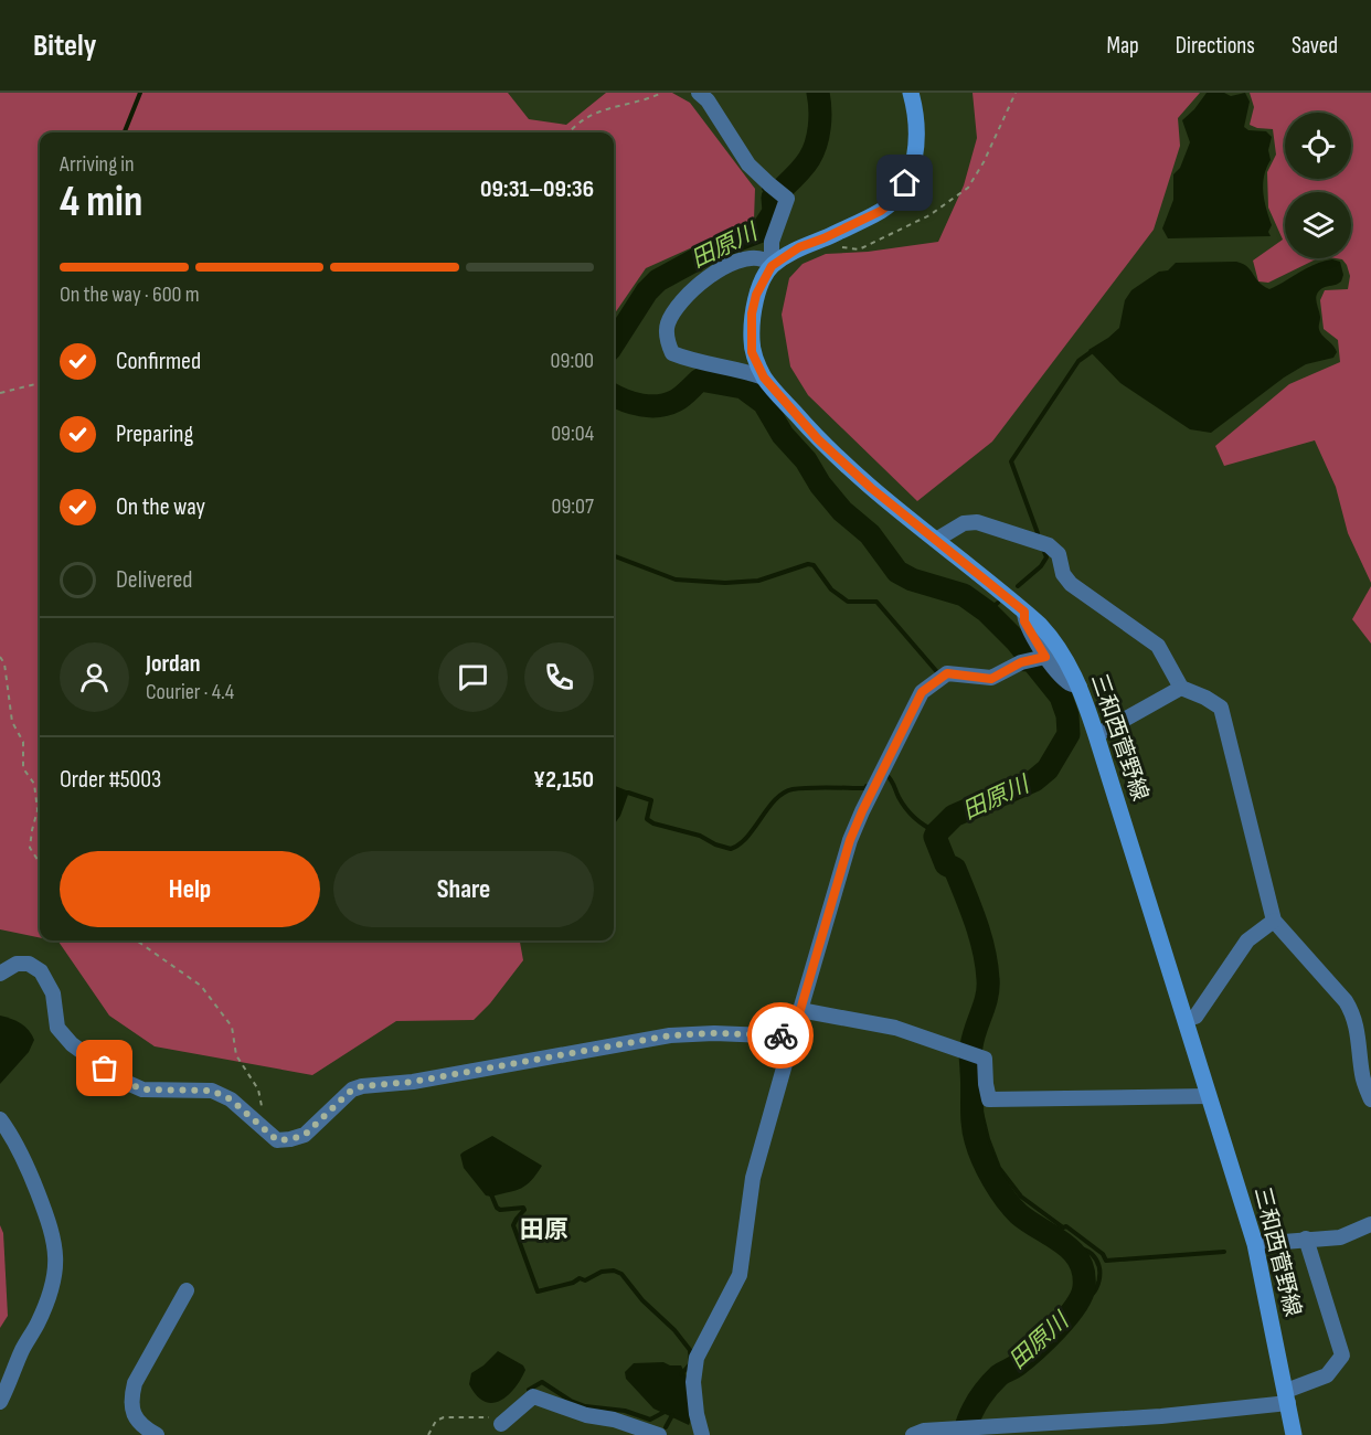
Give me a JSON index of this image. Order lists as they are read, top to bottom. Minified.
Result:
{"streets":{"main road":["三和西菅野線"]},"districts":["田原"],"water":["田原川"],"page":{"header":"Bitely","nav":["Map","Directions","Saved"],"heading":["4 min","Arriving in","09:31–09:36"],"panel":["Jordan","Courier · 4.4","Order #5003","¥2,150"],"bar":"On the way · 600 m","list":[["Confirmed","09:00"],["Preparing","09:04"],["On the way","09:07"],"Delivered"],"buttons":["Help","Share"]}}
